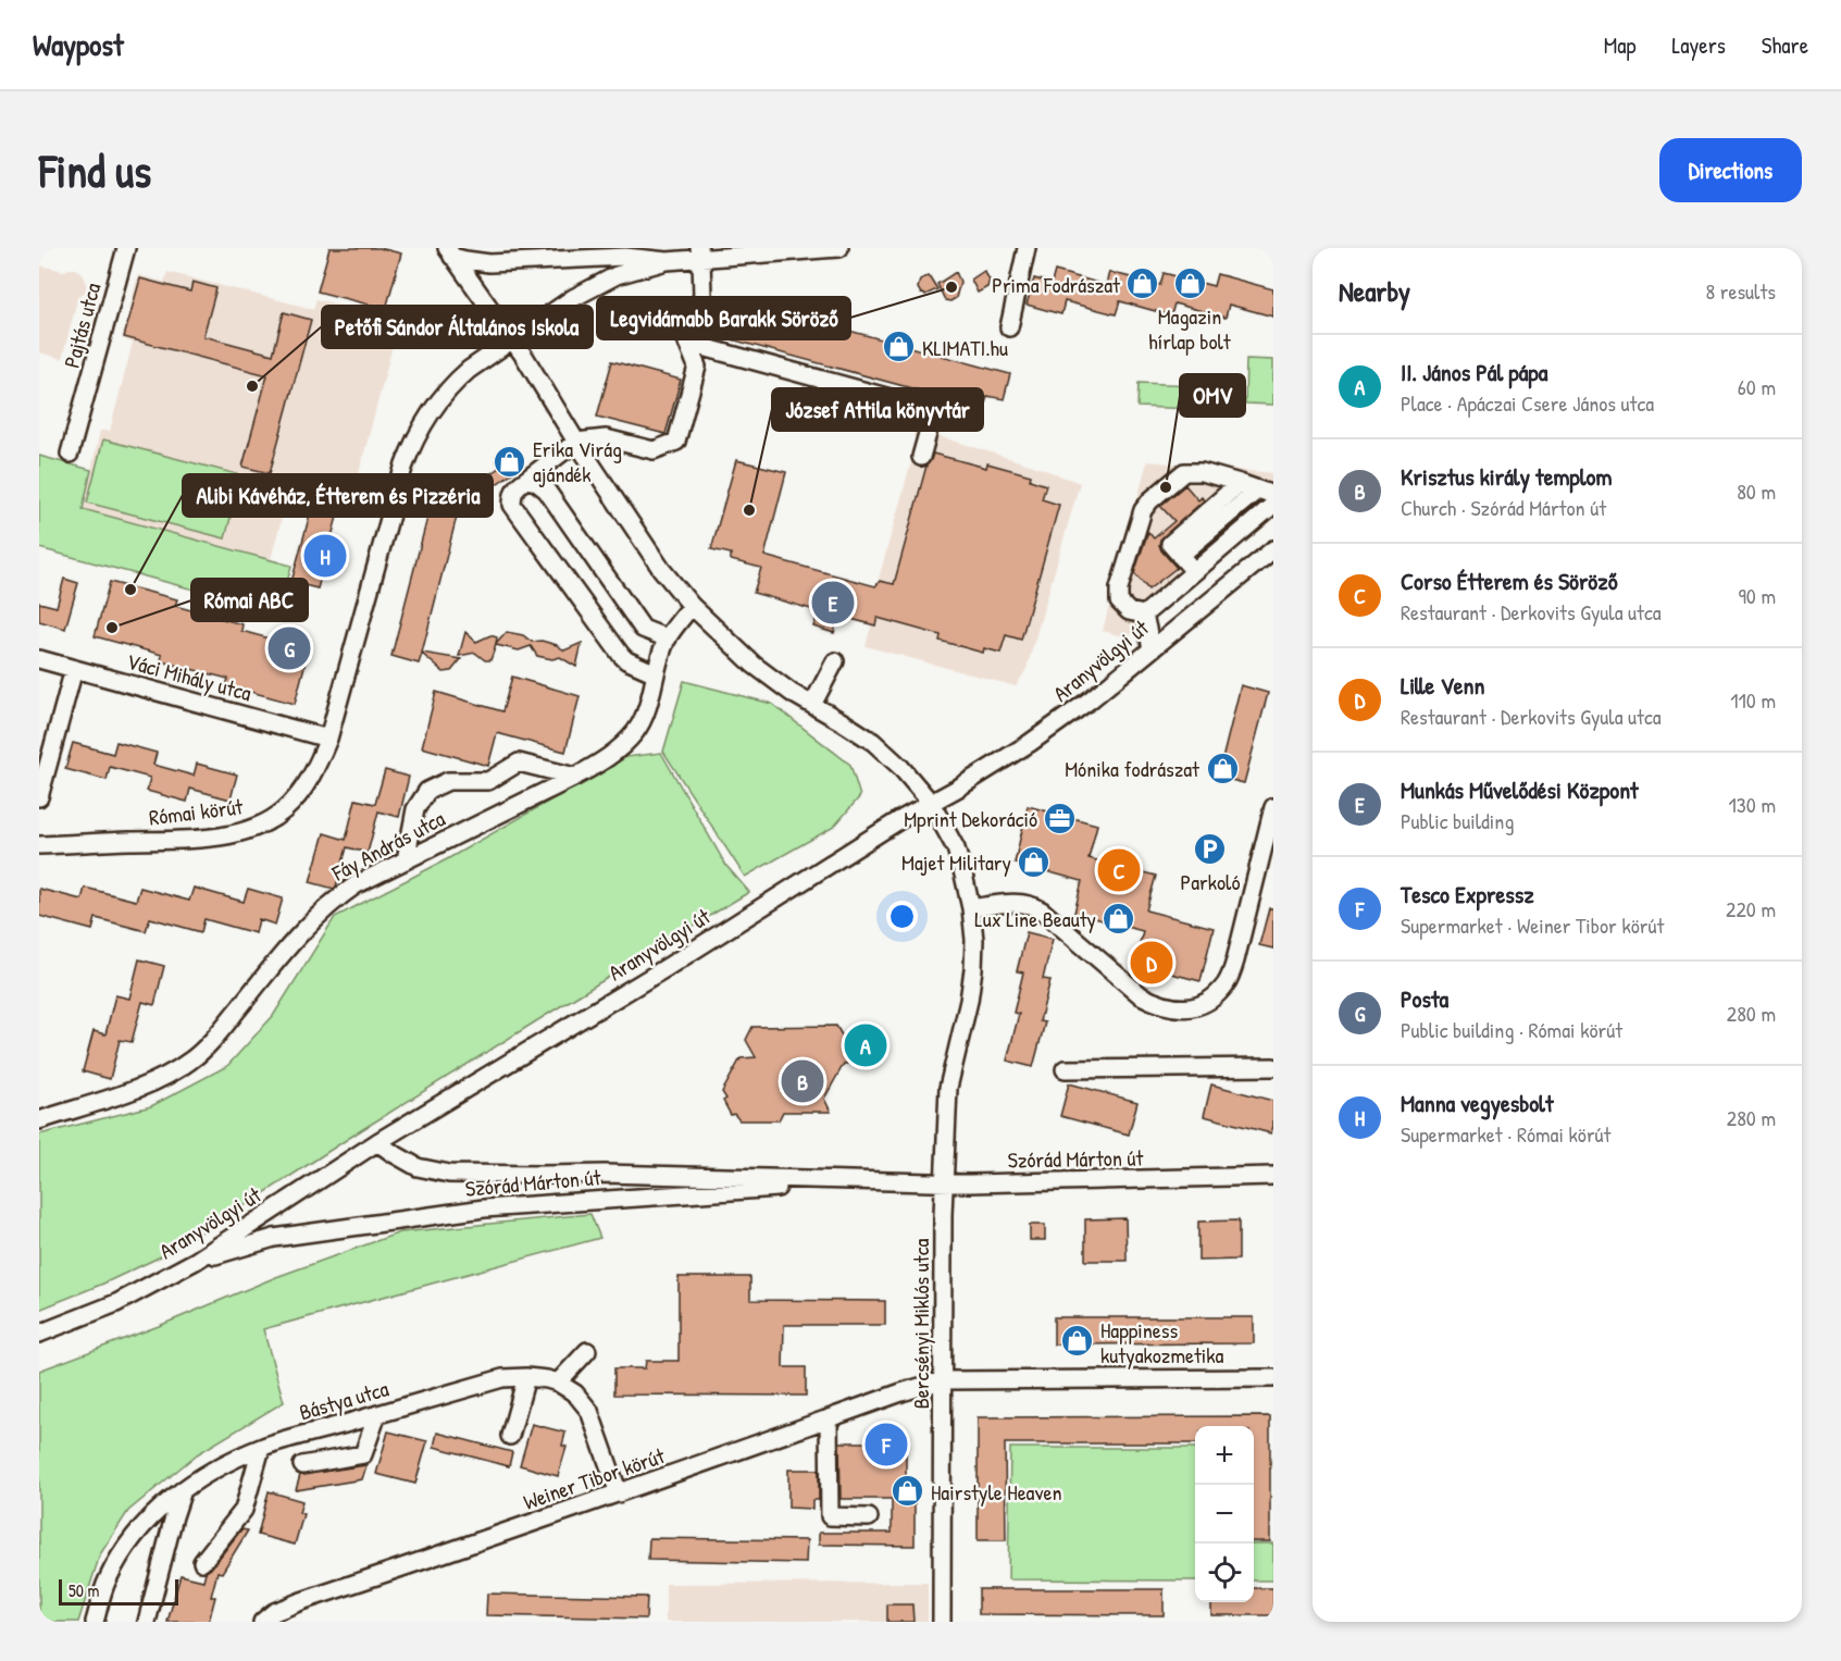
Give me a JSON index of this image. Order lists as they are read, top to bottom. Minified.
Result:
{"streets":{"street":["Pajtás utca","Aranyvölgyi út","Váci Mihály utca","Római körút","Fáy András utca","Szórád Márton út","Bercsényi Miklós utca","Bástya utca","Weiner Tibor körút"]},"crossings":[["Aranyvölgyi út","Szórád Márton út"],["Aranyvölgyi út","Bercsényi Miklós utca"],["Váci Mihály utca","Római körút"],["Római körút","Bercsényi Miklós utca"],["Fáy András utca","Bercsényi Miklós utca"],["Szórád Márton út","Bercsényi Miklós utca"],["Bercsényi Miklós utca","Weiner Tibor körút"],["Bástya utca","Weiner Tibor körút"]],"places":{"shop":["Magazin hírlap bolt","Prima Fodrászat","KLIMATI.hu","Erika Virág ajándék","Mónika fodrászat","Majet Military","Lux Line Beauty","Happiness kutyakozmetika","Hairstyle Heaven"],"other":["Legvidámabb Barakk Söröző","Petőfi Sándor Általános Iskola","OMV","József Attila könyvtár","Alibi Kávéház, Étterem és Pizzéria","Római ABC"],"office":["Mprint Dekoráció"],"parking":["Parkoló"]},"scale_bar":"50 m","page":{"header":"Waypost","nav":["Map","Layers","Share"],"buttons":"Directions","title":"Find us","heading":["Nearby","8 results"],"list":[{"mark":"A","name":"II. János Pál pápa","note":"Place · Apáczai Csere János utca","value":"60 m"},{"mark":"B","name":"Krisztus király templom","note":"Church · Szórád Márton út","value":"80 m"},{"mark":"C","name":"Corso Étterem és Söröző","note":"Restaurant · Derkovits Gyula utca","value":"90 m"},{"mark":"D","name":"Lille Venn","note":"Restaurant · Derkovits Gyula utca","value":"110 m"},{"mark":"E","name":"Munkás Művelődési Központ","note":"Public building","value":"130 m"},{"mark":"F","name":"Tesco Expressz","note":"Supermarket · Weiner Tibor körút","value":"220 m"},{"mark":"G","name":"Posta","note":"Public building · Római körút","value":"280 m"},{"mark":"H","name":"Manna vegyesbolt","note":"Supermarket · Római körút","value":"280 m"}],"pins":["H","E","G","C","D","A","B","F"],"map_buttons":["+","−"],"scale":"50 m"}}
